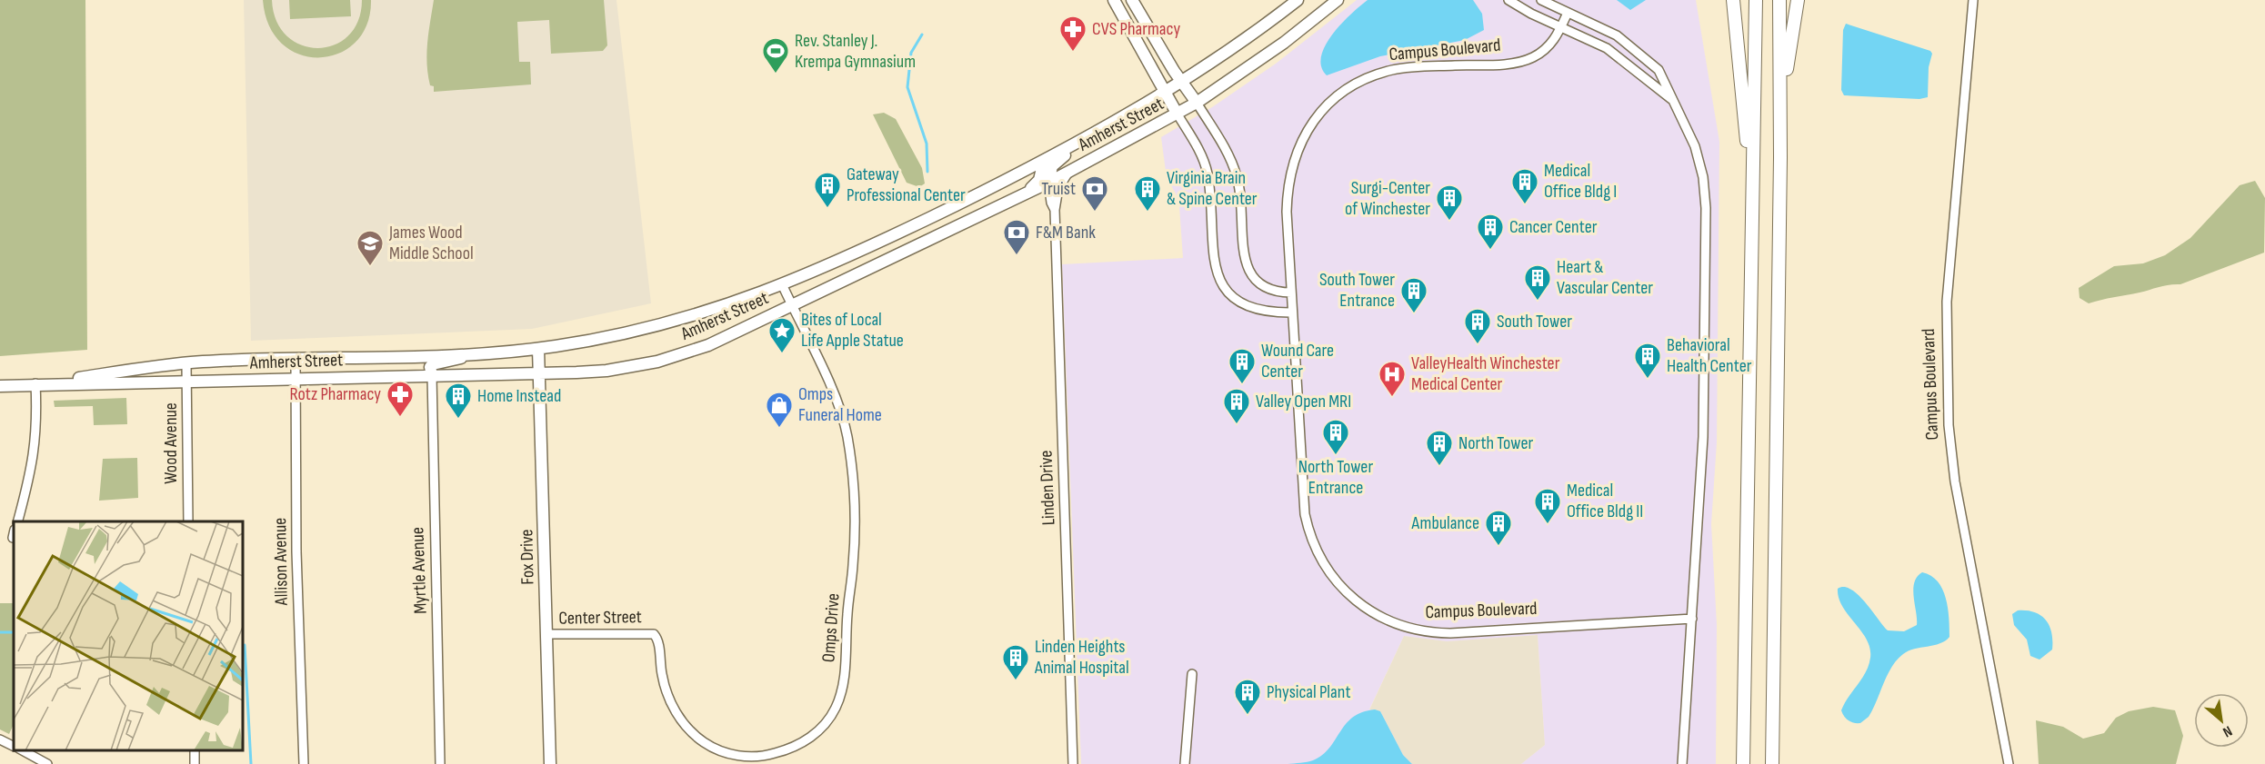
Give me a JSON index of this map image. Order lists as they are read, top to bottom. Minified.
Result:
{"streets":{"main road":["Amherst Street","Fox Drive"],"street":["Campus Boulevard","Wood Avenue","Linden Drive","Allison Avenue","Myrtle Avenue","Center Street","Omps Drive"]},"crossings":[["Amherst Street","Wood Avenue"],["Amherst Street","Linden Drive"],["Amherst Street","Fox Drive"],["Amherst Street","Allison Avenue"],["Amherst Street","Myrtle Avenue"],["Amherst Street","Omps Drive"],["Fox Drive","Center Street"],["Center Street","Omps Drive"]],"places":{"pharmacy":["CVS Pharmacy","Rotz Pharmacy"],"sports":["Rev. Stanley J. Krempa Gymnasium"],"building":["Medical Office Bldg I","Gateway Professional Center","Virginia Brain & Spine Center","Surgi-Center of Winchester","Cancer Center","Heart & Vascular Center","South Tower Entrance","South Tower","Behavioral Health Center","Wound Care Center","Home Instead","Valley Open MRI","North Tower Entrance","North Tower","Medical Office Bldg II","Ambulance","Linden Heights Animal Hospital","Physical Plant"],"bank":["Truist","F&M Bank"],"school or university":["James Wood Middle School"],"place":["Bites of Local Life Apple Statue"],"hospital":["ValleyHealth Winchester Medical Center"],"shop":["Omps Funeral Home"]},"north":"bottom right"}
